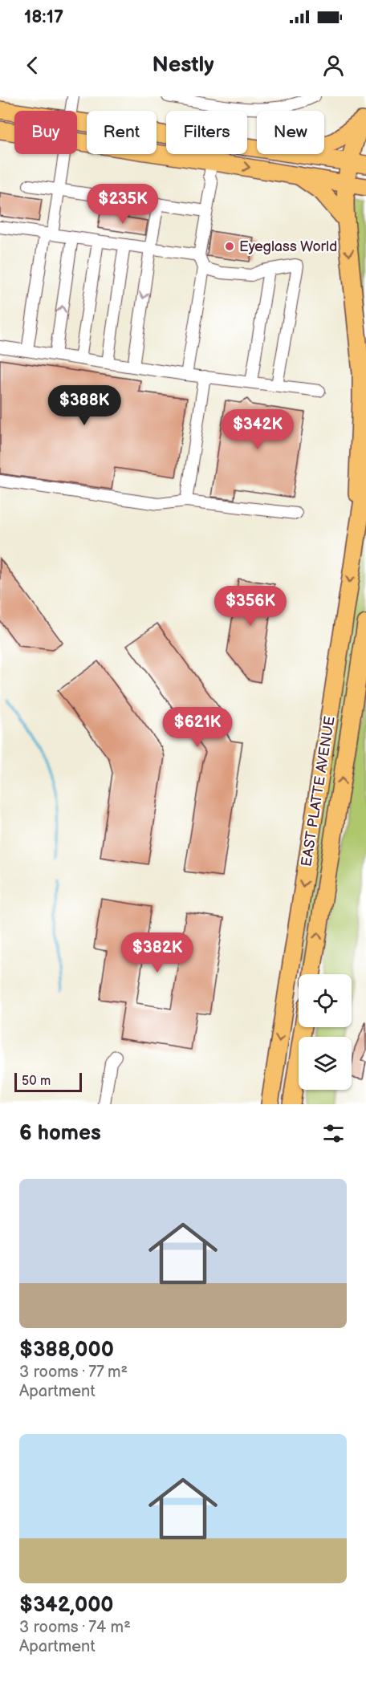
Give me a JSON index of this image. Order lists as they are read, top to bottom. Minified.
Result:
{"streets":{"highway":["EAST PLATTE AVENUE"]},"places":["Eyeglass World"],"scale_bar":"50 m","page":{"status":"18:17","header":"Nestly","chip":["Buy","Rent","Filters","New"],"price":["$235K","$388K","$342K","$356K","$621K","$382K"],"scale":"50 m","heading":"6 homes","list":[{"name":"$388,000","note":"3 rooms · 77 m² · Apartment"},{"name":"$342,000","note":"3 rooms · 74 m² · Apartment"}]}}
